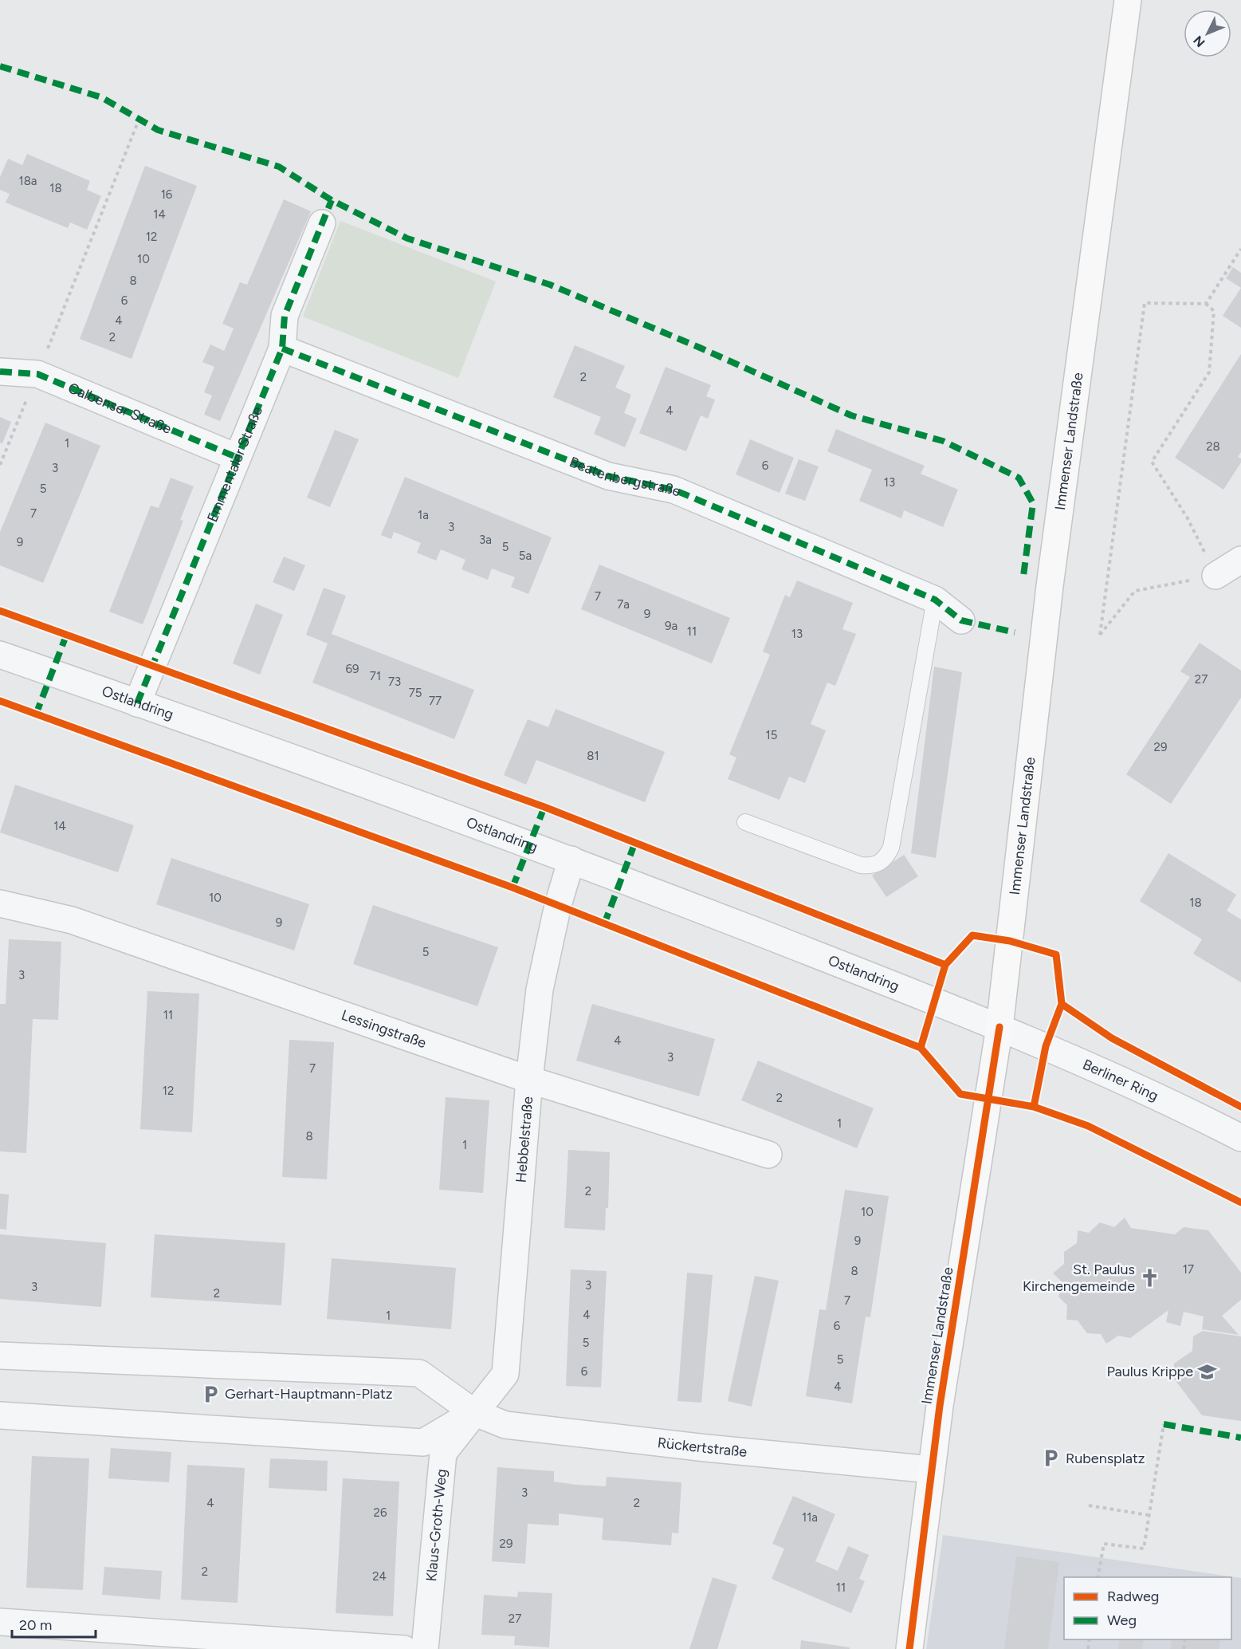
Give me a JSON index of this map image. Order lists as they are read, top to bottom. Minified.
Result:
{"streets":{"main road":["Immenser Landstraße"],"street":["Calbenser Straße","Emmentaler Straße","Beatenbergstraße","Ostlandring","Lessingstraße","Berliner Ring","Hebbelstraße","Rückertstraße","Klaus-Groth-Weg"]},"crossings":[["Calbenser Straße","Emmentaler Straße"],["Immenser Landstraße","Ostlandring"],["Immenser Landstraße","Berliner Ring"],["Immenser Landstraße","Rückertstraße"],["Emmentaler Straße","Beatenbergstraße"],["Emmentaler Straße","Ostlandring"],["Ostlandring","Berliner Ring"],["Ostlandring","Hebbelstraße"],["Lessingstraße","Hebbelstraße"],["Hebbelstraße","Rückertstraße"],["Hebbelstraße","Klaus-Groth-Weg"],["Rückertstraße","Klaus-Groth-Weg"]],"places":{"church":["St. Paulus Kirchengemeinde"],"school or university":["Paulus Krippe"],"parking":["Gerhart-Hauptmann-Platz","Rubensplatz"]},"house_numbers":["18a","18","16","14","12","10","8","6","4","2","2","4","1","28","6","3","13","5","7","1a","3","3a","9","5","5a","7","7a","9","9a","11","13","69","71","27","73","75","77","15","29","81","14","10","18","9","5","3","11","4","3","7","12","2","1","8","1","2","10","9","17","8","3","3","2","7","4","1","6","5","5","6","4","3","4","2","26","11a","29","2","24","11","27"],"legend":["Radweg","Weg"],"scale_bar":"20 m","north":"bottom left"}
